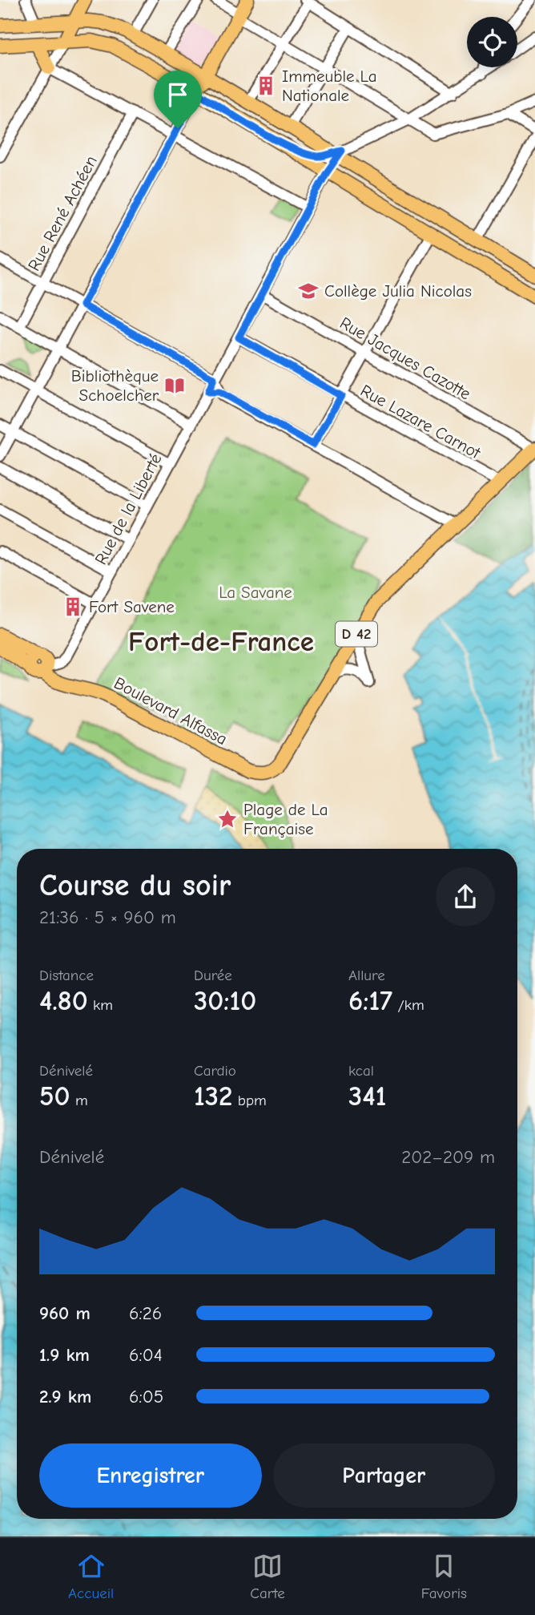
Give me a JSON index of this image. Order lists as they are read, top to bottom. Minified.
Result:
{"streets":{"main road":["D 42","Boulevard Alfassa"],"street":["Rue René Achéen","Rue Jacques Cazotte","Rue Lazare Carnot","Rue de la Liberté"]},"crossings":[["Rue Jacques Cazotte","D 42"],["Rue Lazare Carnot","D 42"],["Rue de la Liberté","Boulevard Alfassa"],["D 42","Boulevard Alfassa"]],"districts":["Fort-de-France"],"parks":["La Savane"],"places":{"building":["Immeuble La Nationale","Fort Savene"],"school or university":["Collège Julia Nicolas"],"library":["Bibliothèque Schoelcher"],"place":["Plage de La Française"]},"page":{"heading":["Course du soir","21:36 · 5 × 960 m"],"stats":[["Distance","4.80 km"],["Durée","30:10"],["Allure","6:17 /km"],["Dénivelé","50 m"],["Cardio","132 bpm"],["kcal","341"]],"chart":["Dénivelé","202–209 m"],"list":[{"name":"960 m","note":"6:26"},{"name":"1.9 km","note":"6:04"},{"name":"2.9 km","note":"6:05"}],"buttons":["Enregistrer","Partager"],"tabs":["Accueil","Carte","Favoris"]}}
